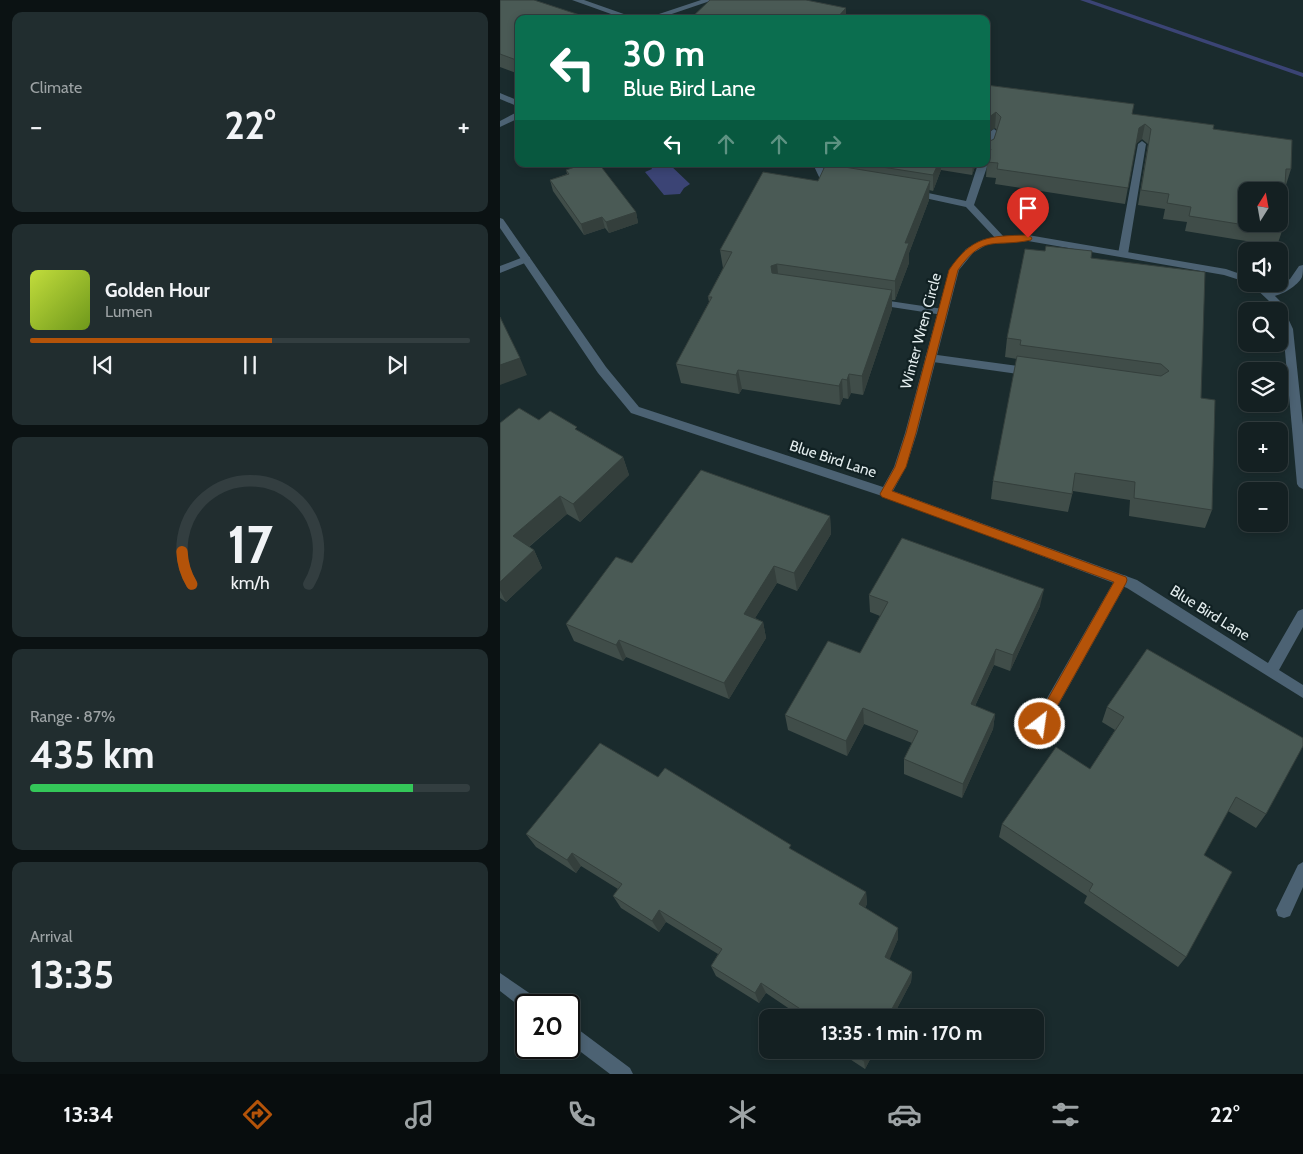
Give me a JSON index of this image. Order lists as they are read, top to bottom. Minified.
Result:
{"streets":{"street":["Winter Wren Circle","Blue Bird Lane"]},"crossings":[["Winter Wren Circle","Blue Bird Lane"]],"north":"top","page":{"tile":["Climate",["Range · 87%","435 km"],["Arrival","13:35"]],"turn":["30 m","Blue Bird Lane"],"heat":["−","22°","+"],"map_buttons":["+","−"],"song":["Golden Hour","Lumen"],"limit":"20","trip":"13:35 · 1 min · 170 m","tabs":["13:34","22°"],"gauge":["17","km/h"]}}
